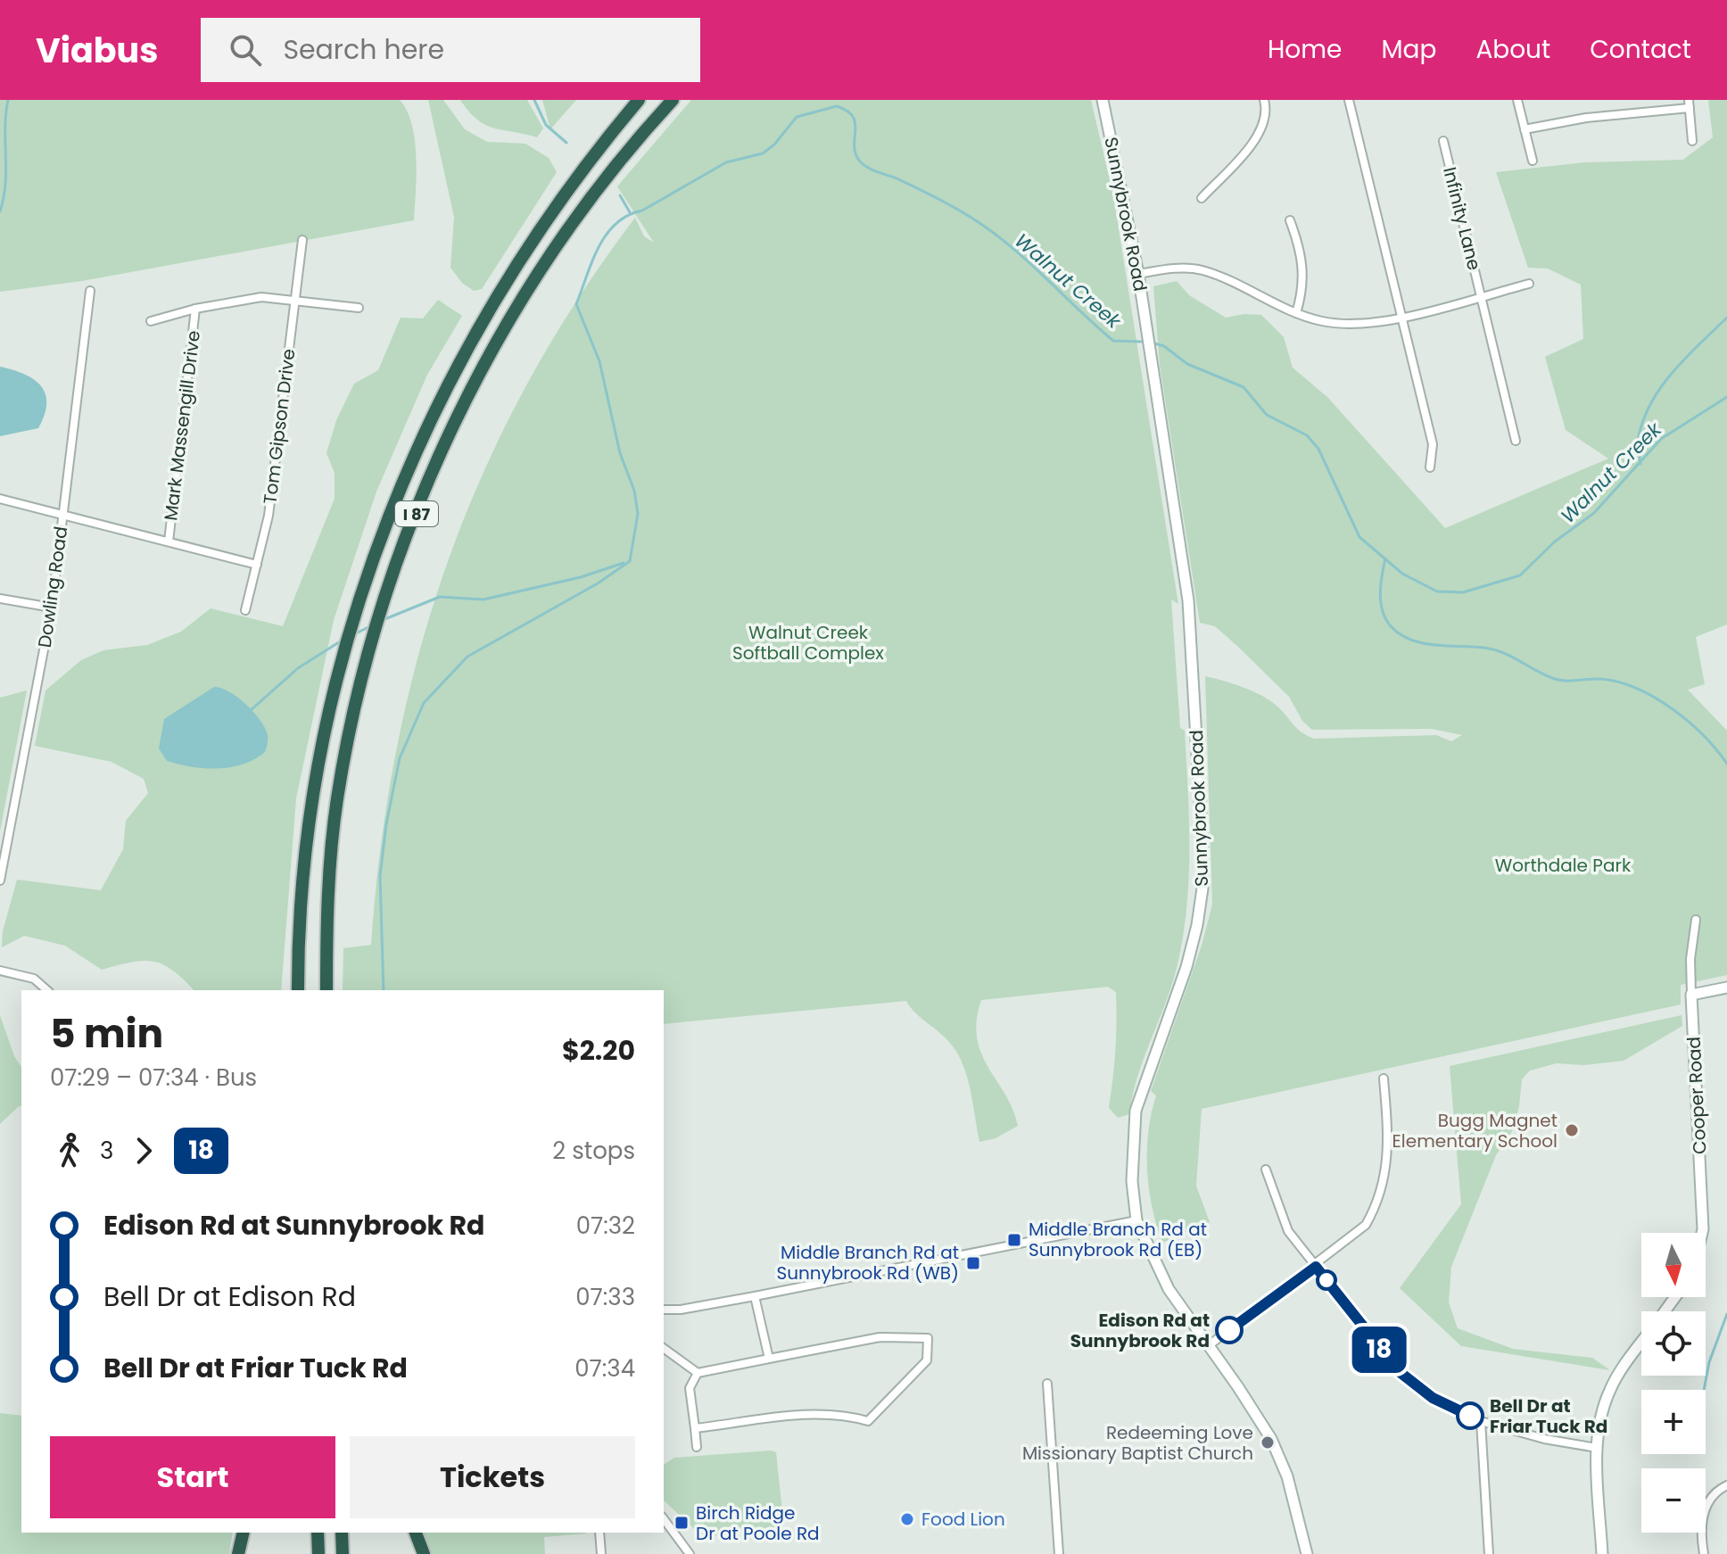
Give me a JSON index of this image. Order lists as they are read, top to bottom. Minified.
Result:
{"streets":{"highway":["I 87"],"main road":["Sunnybrook Road","Cooper Road"],"street":["Infinity Lane","Mark Massengill Drive","Tom Gipson Drive","Dowling Road"]},"water":["Walnut Creek"],"parks":["Walnut Creek Softball Complex","Worthdale Park"],"places":{"other":["Bugg Magnet Elementary School","Edison Rd at Sunnybrook Rd","Bell Dr at Friar Tuck Rd","Redeeming Love Missionary Baptist Church","Food Lion"],"transit":["Middle Branch Rd at Sunnybrook Rd (EB)","Middle Branch Rd at Sunnybrook Rd (WB)","Birch Ridge Dr at Poole Rd"]},"lines":["bus line 18"],"north":"bottom","page":{"header":"Viabus","search":"Search here","nav":["Home","Map","About","Contact"],"on_map":"18","heading":["5 min","07:29 – 07:34 · Bus","$2.20"],"legs":["3","18","2 stops"],"list":[{"name":"Edison Rd at Sunnybrook Rd","value":"07:32"},{"name":"Bell Dr at Edison Rd","value":"07:33"},{"name":"Bell Dr at Friar Tuck Rd","value":"07:34"}],"map_buttons":["+","−"],"buttons":["Start","Tickets"]}}
